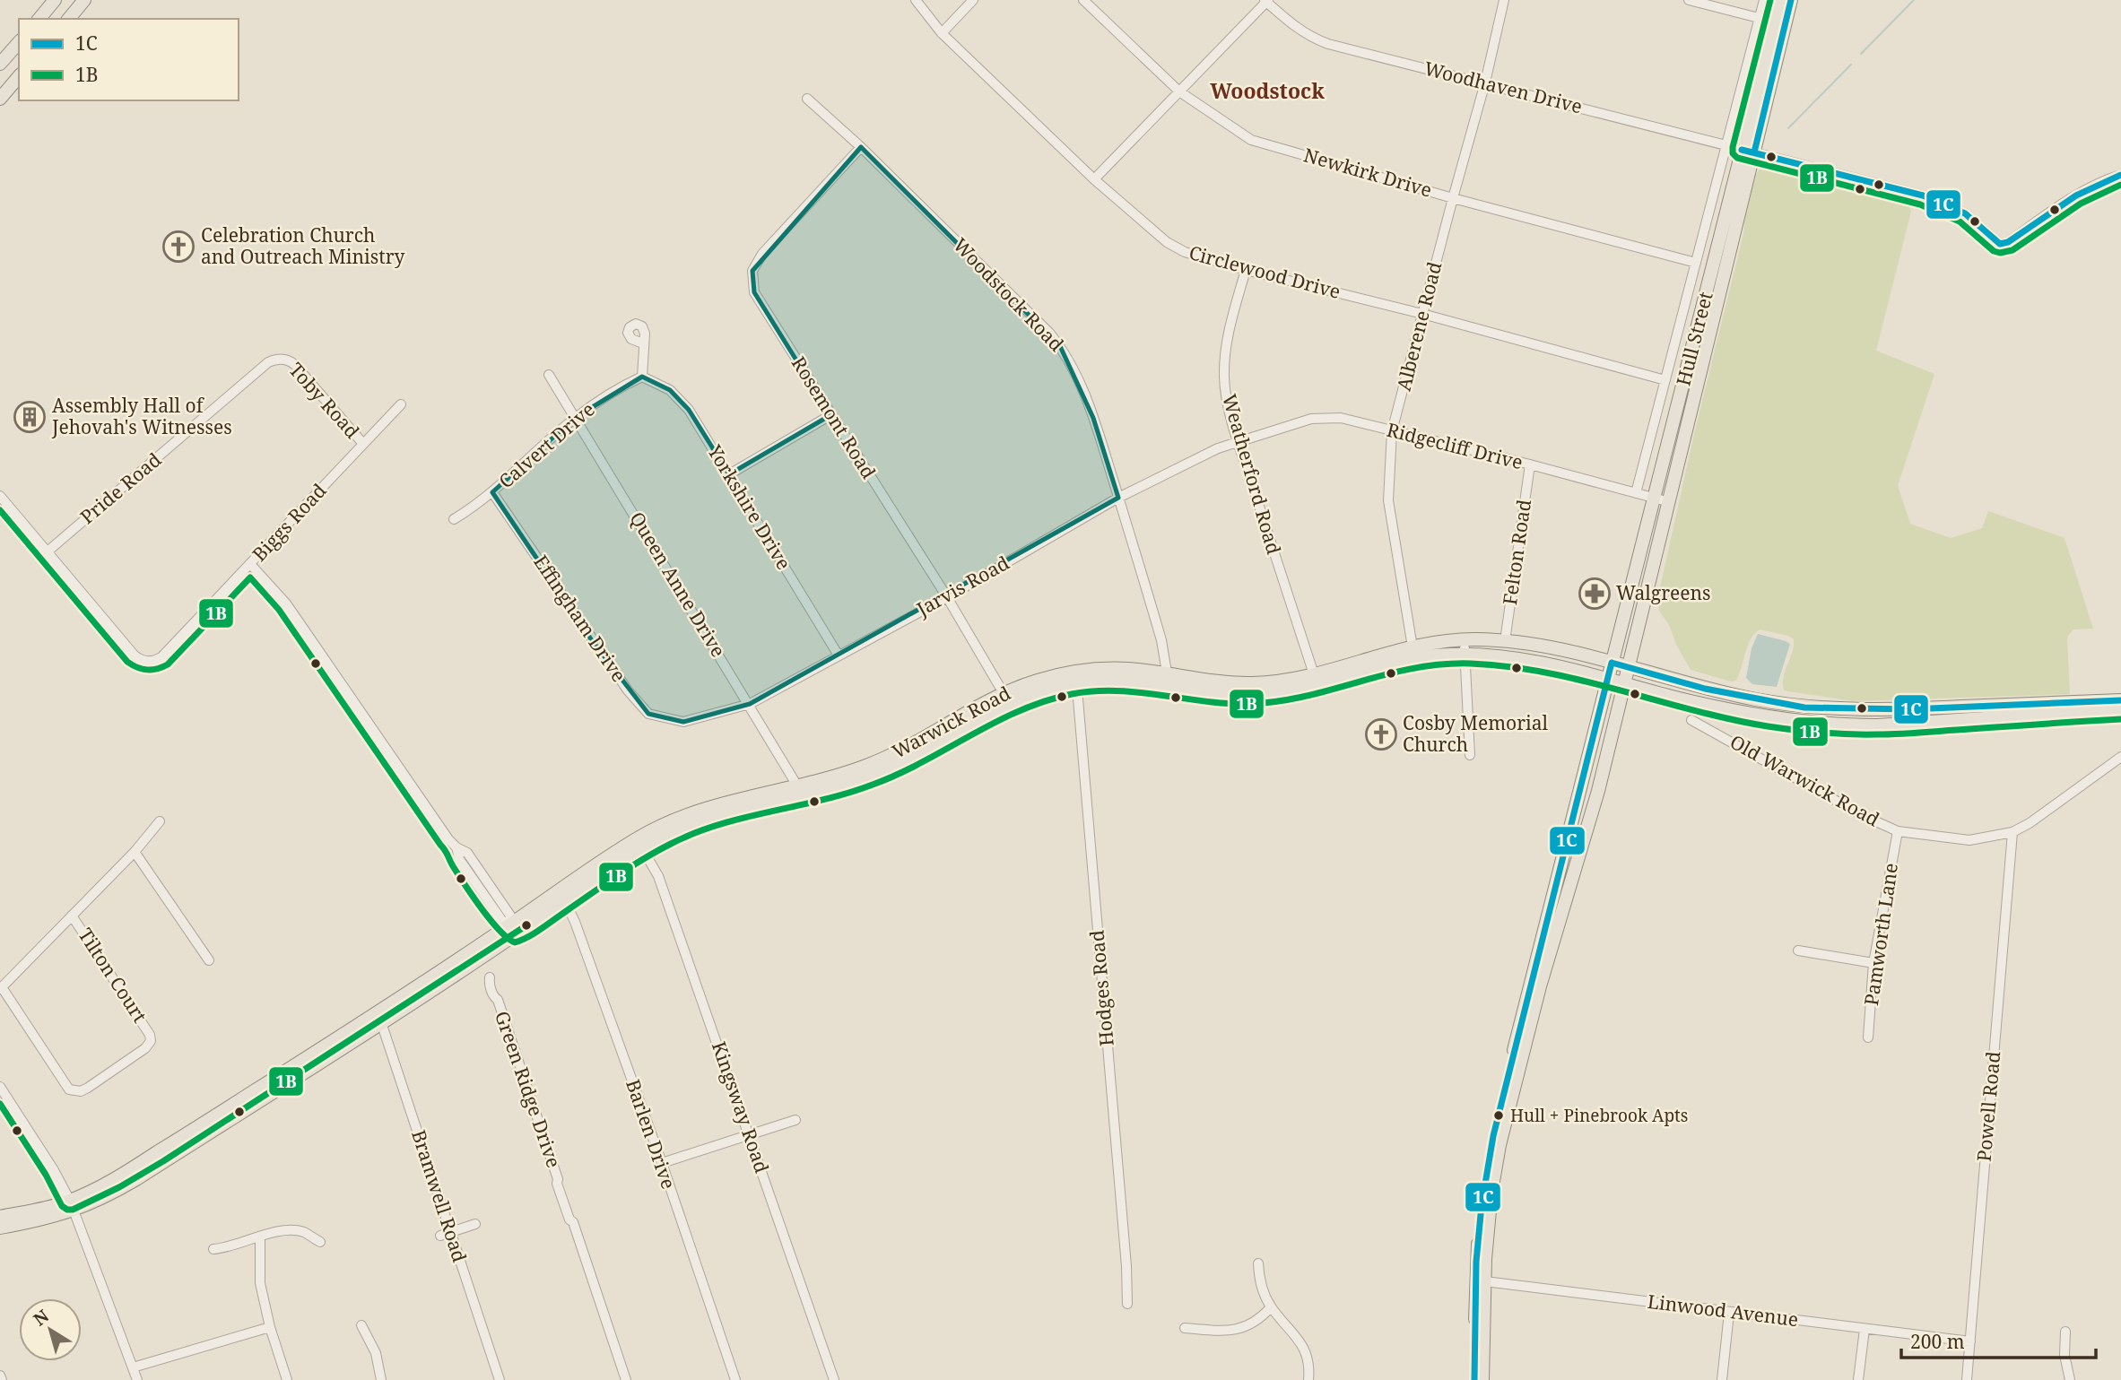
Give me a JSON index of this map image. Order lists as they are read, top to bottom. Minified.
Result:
{"streets":{"main road":["Hull Street","Warwick Road"],"street":["Woodhaven Drive","Newkirk Drive","Circlewood Drive","Woodstock Road","Alberene Road","Toby Road","Rosemont Road","Calvert Drive","Ridgecliff Drive","Weatherford Road","Pride Road","Yorkshire Drive","Biggs Road","Felton Road","Queen Anne Drive","Jarvis Road","Effingham Drive","Old Warwick Road","Pamworth Lane","Tilton Court","Hodges Road","Green Ridge Drive","Powell Road","Kingsway Road","Barlen Drive","Bramwell Road","Linwood Avenue"]},"crossings":[["Woodhaven Drive","Alberene Road"],["Woodhaven Drive","Hull Street"],["Newkirk Drive","Alberene Road"],["Circlewood Drive","Alberene Road"],["Circlewood Drive","Weatherford Road"],["Woodstock Road","Rosemont Road"],["Woodstock Road","Jarvis Road"],["Woodstock Road","Warwick Road"],["Alberene Road","Ridgecliff Drive"],["Alberene Road","Warwick Road"],["Hull Street","Ridgecliff Drive"],["Hull Street","Warwick Road"],["Hull Street","Linwood Avenue"],["Toby Road","Pride Road"],["Toby Road","Biggs Road"],["Rosemont Road","Jarvis Road"],["Rosemont Road","Warwick Road"],["Calvert Drive","Yorkshire Drive"],["Calvert Drive","Queen Anne Drive"],["Calvert Drive","Effingham Drive"],["Ridgecliff Drive","Weatherford Road"],["Ridgecliff Drive","Felton Road"],["Ridgecliff Drive","Jarvis Road"],["Weatherford Road","Jarvis Road"],["Weatherford Road","Warwick Road"],["Pride Road","Biggs Road"],["Yorkshire Drive","Jarvis Road"],["Felton Road","Warwick Road"],["Queen Anne Drive","Jarvis Road"],["Queen Anne Drive","Warwick Road"],["Jarvis Road","Effingham Drive"],["Warwick Road","Hodges Road"],["Warwick Road","Green Ridge Drive"],["Warwick Road","Kingsway Road"],["Warwick Road","Barlen Drive"],["Warwick Road","Bramwell Road"],["Old Warwick Road","Pamworth Lane"],["Old Warwick Road","Powell Road"],["Powell Road","Linwood Avenue"]],"districts":["Woodstock"],"places":{"church":["Celebration Church and Outreach Ministry","Cosby Memorial Church"],"building":["Assembly Hall of Jehovah's Witnesses"],"pharmacy":["Walgreens"],"other":["Hull + Pinebrook Apts"]},"lines":["transit line 1C","transit line 1B"],"legend":["1C","1B"],"scale_bar":"200 m","north":"top left"}
